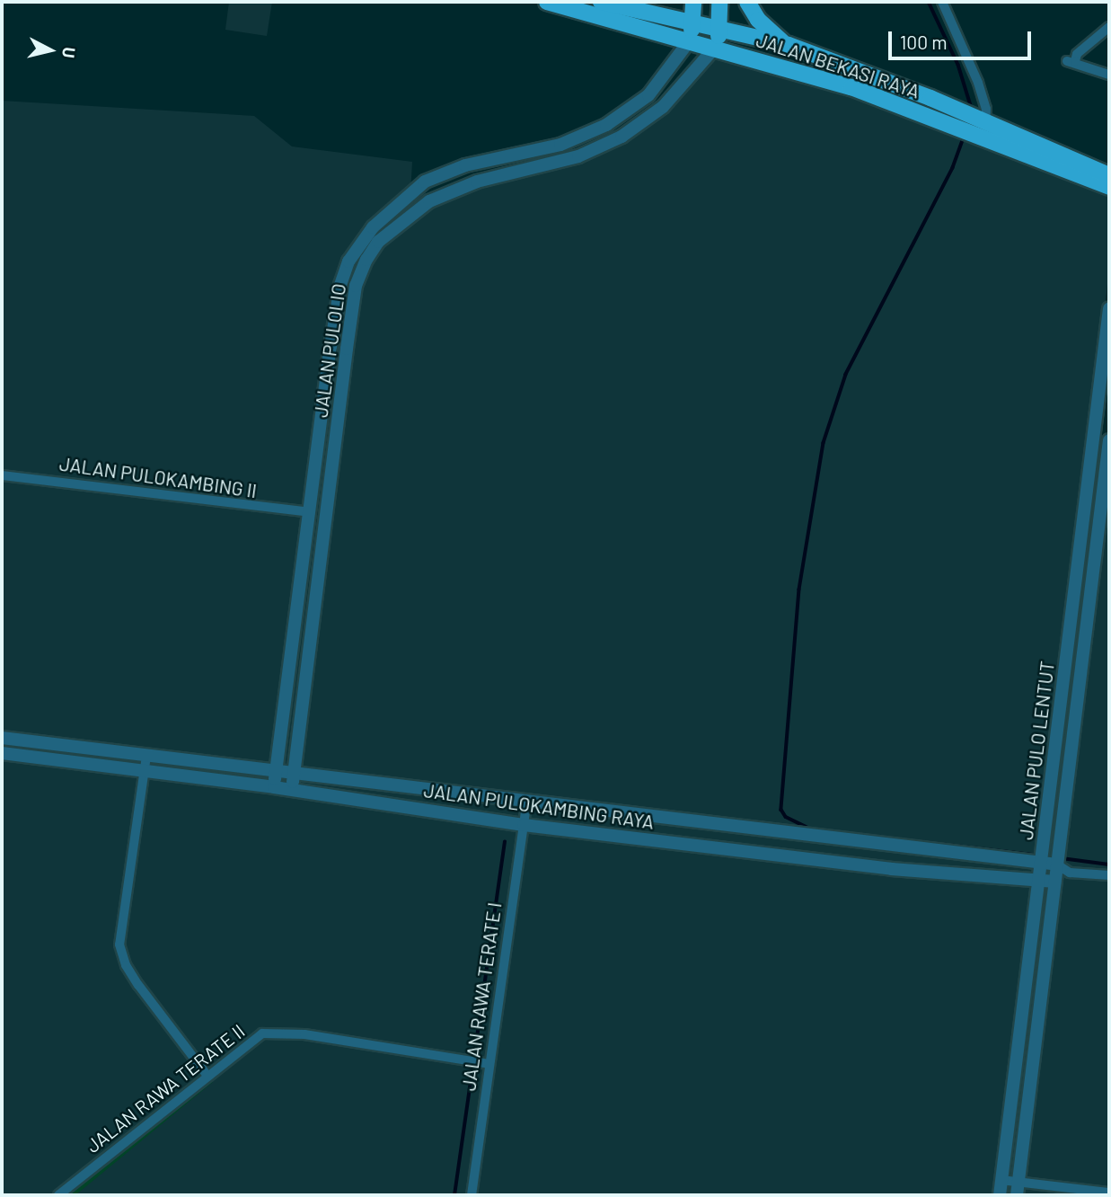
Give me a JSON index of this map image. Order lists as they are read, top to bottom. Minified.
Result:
{"streets":{"main road":["JALAN BEKASI RAYA"],"street":["JALAN PULOLIO","JALAN PULOKAMBING II","JALAN PULO LENTUT","JALAN PULOKAMBING RAYA","JALAN RAWA TERATE I","JALAN RAWA TERATE II"]},"crossings":[["JALAN BEKASI RAYA","JALAN PULOLIO"],["JALAN PULOLIO","JALAN PULOKAMBING II"],["JALAN PULOLIO","JALAN PULOKAMBING RAYA"],["JALAN PULO LENTUT","JALAN PULOKAMBING RAYA"],["JALAN PULOKAMBING RAYA","JALAN RAWA TERATE I"],["JALAN RAWA TERATE I","JALAN RAWA TERATE II"]],"scale_bar":"100 m","north":"right"}
